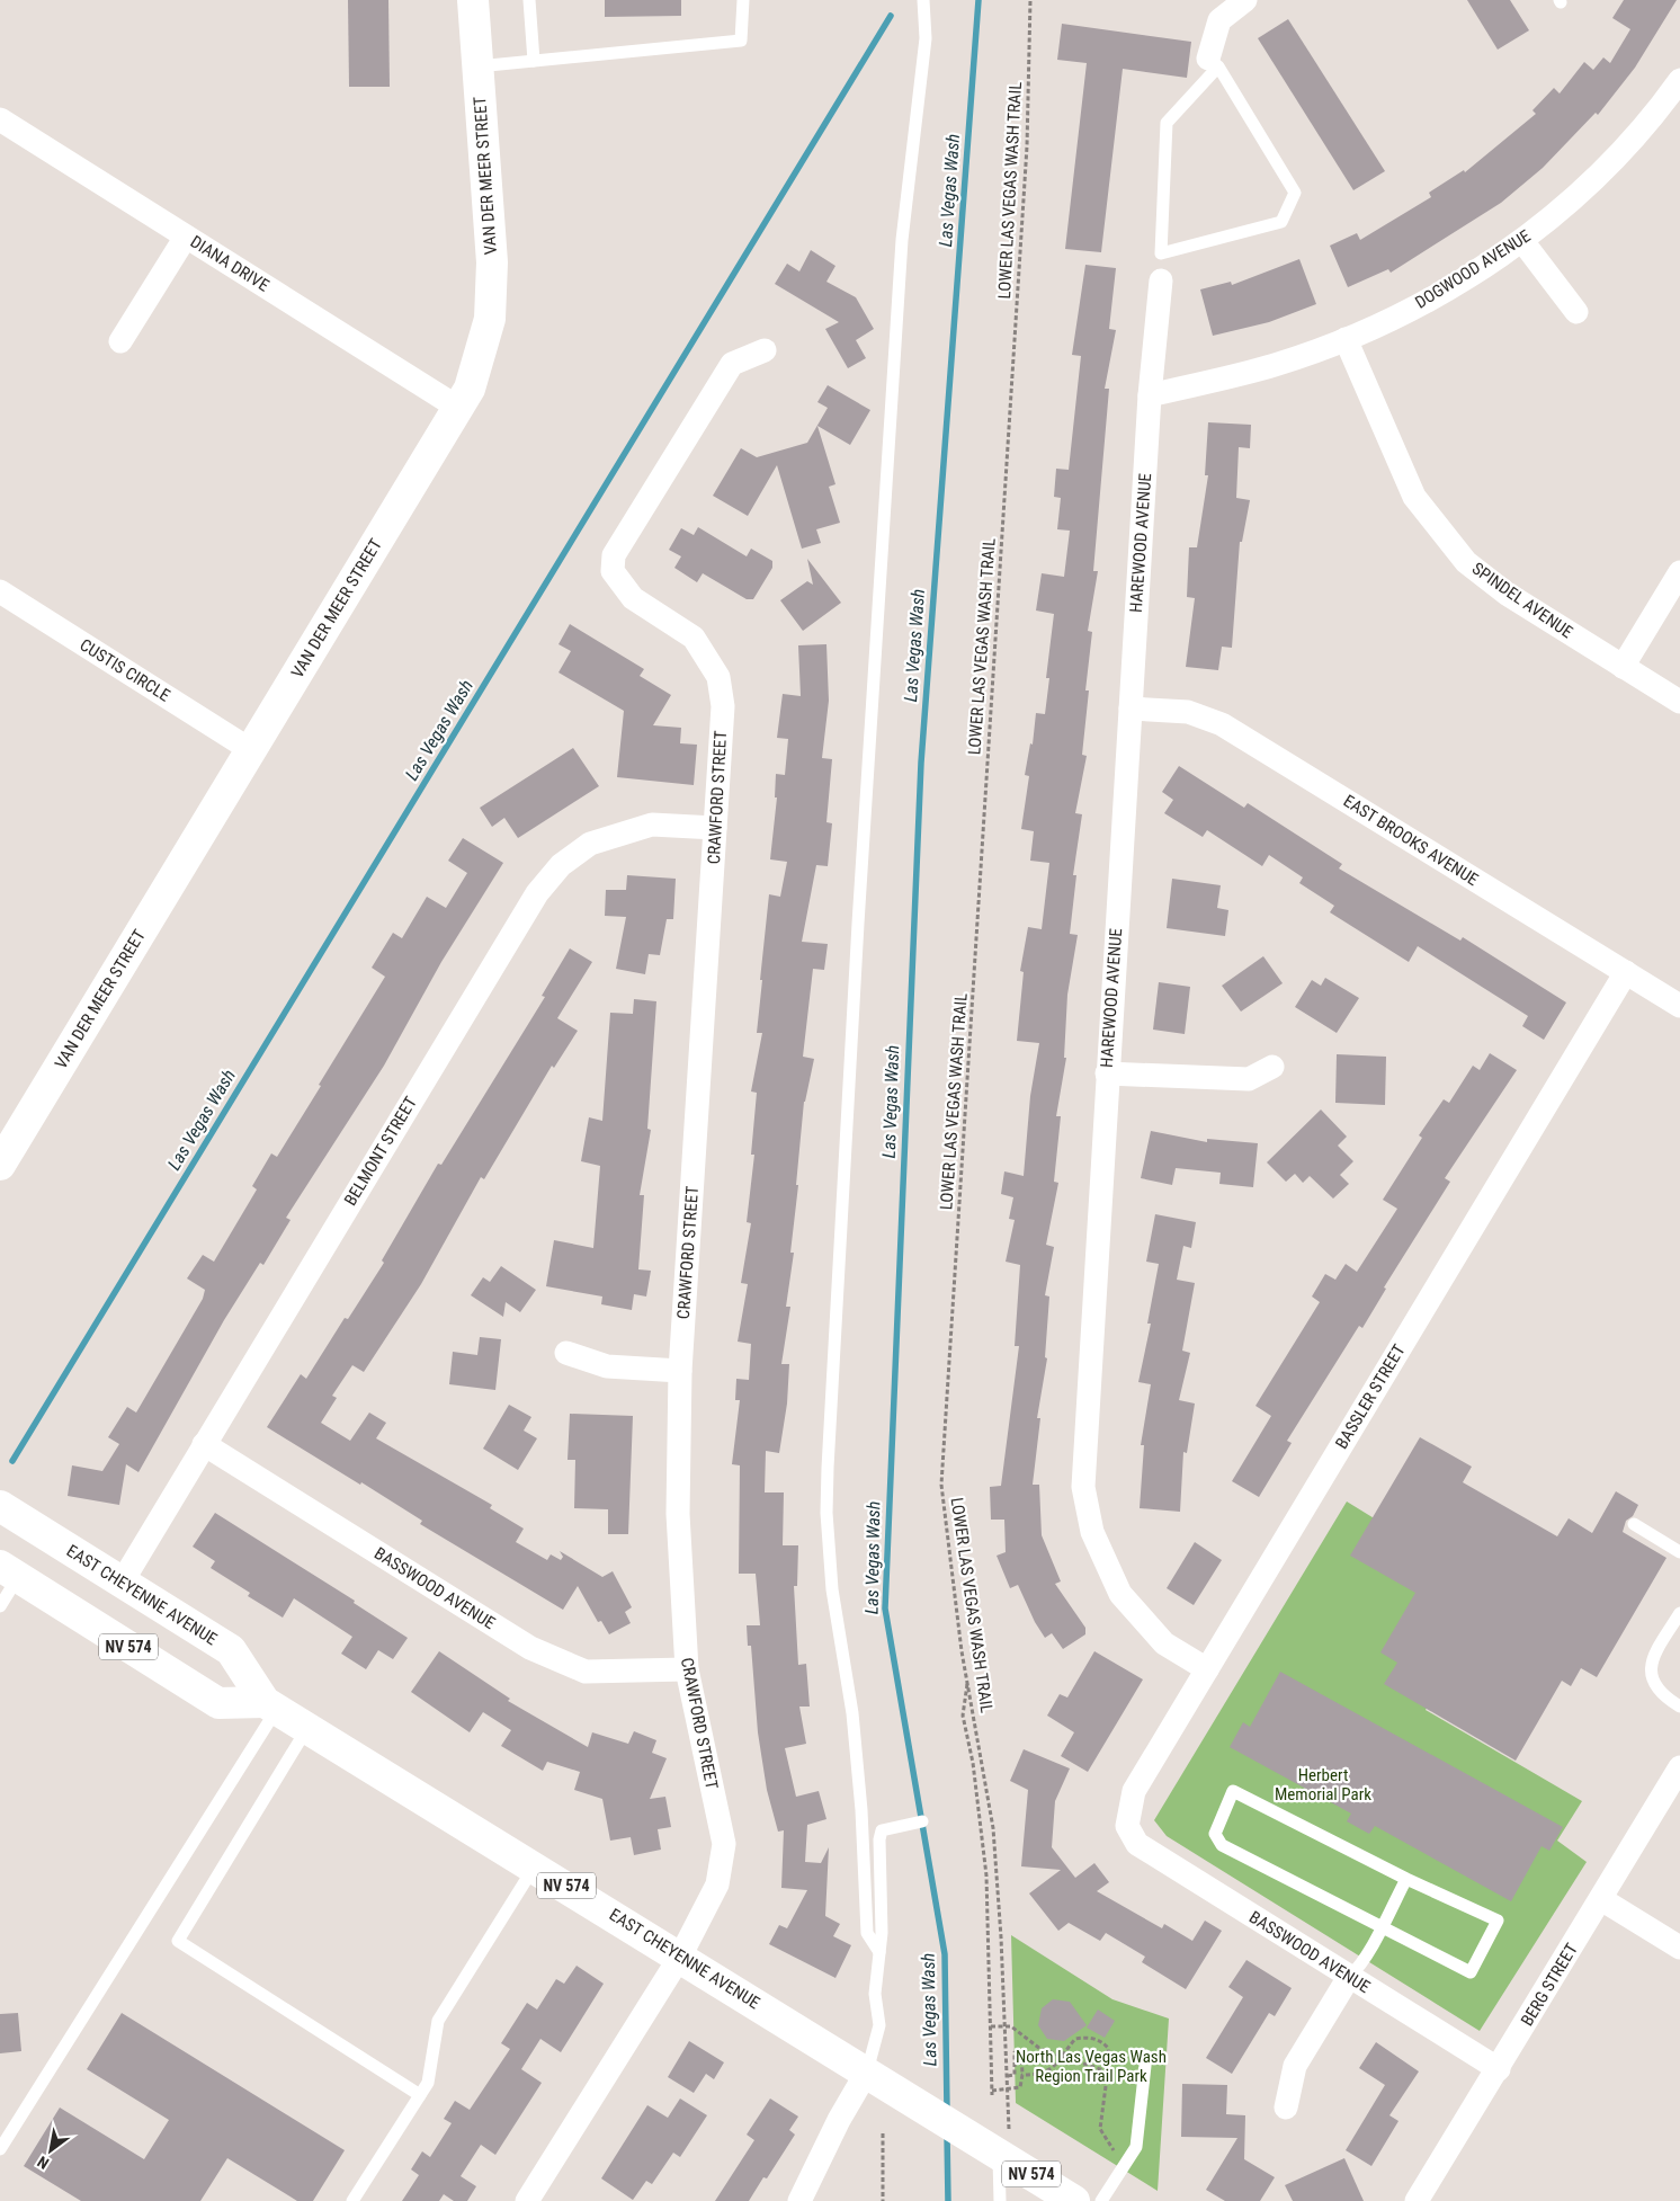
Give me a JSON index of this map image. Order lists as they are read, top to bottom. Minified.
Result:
{"streets":{"main road":["VAN DER MEER STREET","EAST CHEYENNE AVENUE","NV 574"],"street":["DIANA DRIVE","DOGWOOD AVENUE","HAREWOOD AVENUE","SPINDEL AVENUE","CUSTIS CIRCLE","CRAWFORD STREET","EAST BROOKS AVENUE","BELMONT STREET","BASSLER STREET","BASSWOOD AVENUE","BERG STREET"],"path":["LOWER LAS VEGAS WASH TRAIL"]},"crossings":[["VAN DER MEER STREET","DIANA DRIVE"],["VAN DER MEER STREET","CUSTIS CIRCLE"],["LOWER LAS VEGAS WASH TRAIL","EAST CHEYENNE AVENUE"],["DOGWOOD AVENUE","HAREWOOD AVENUE"],["DOGWOOD AVENUE","SPINDEL AVENUE"],["HAREWOOD AVENUE","EAST BROOKS AVENUE"],["HAREWOOD AVENUE","BASSLER STREET"],["CRAWFORD STREET","BELMONT STREET"],["CRAWFORD STREET","BASSWOOD AVENUE"],["CRAWFORD STREET","EAST CHEYENNE AVENUE"],["EAST BROOKS AVENUE","BASSLER STREET"],["BELMONT STREET","BASSWOOD AVENUE"],["BELMONT STREET","EAST CHEYENNE AVENUE"],["BASSLER STREET","BASSWOOD AVENUE"],["BASSWOOD AVENUE","BERG STREET"],["EAST CHEYENNE AVENUE","NV 574"]],"water":["Las Vegas Wash"],"parks":["Herbert Memorial Park","North Las Vegas Wash Region Trail Park"],"north":"bottom left"}
